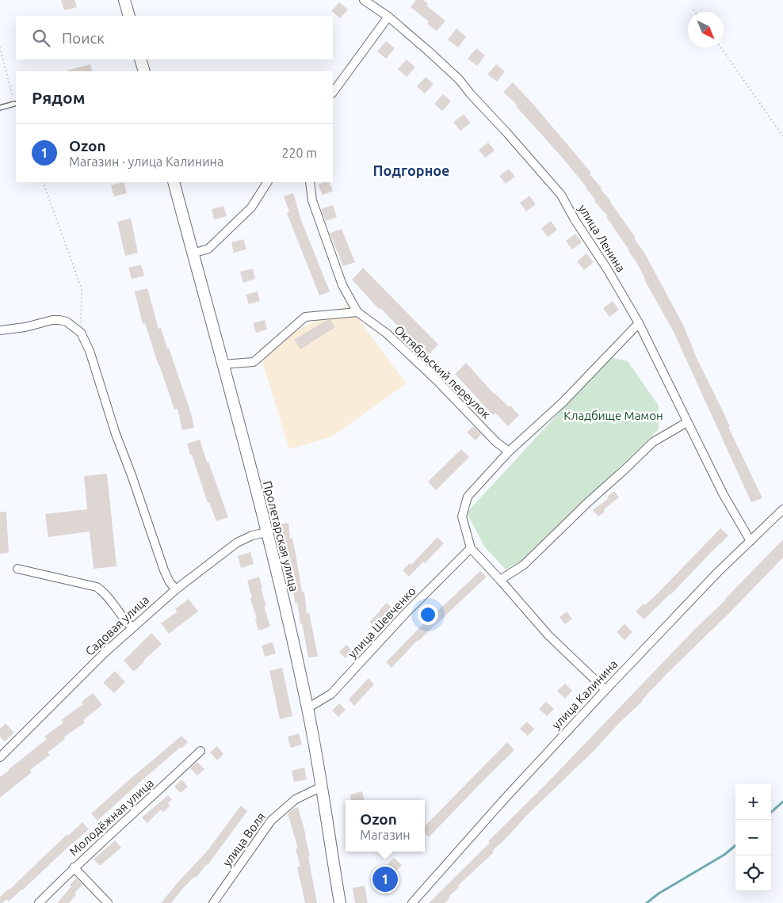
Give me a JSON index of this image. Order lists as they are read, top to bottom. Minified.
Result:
{"streets":{"street":["улица Ленина","Октябрьский переулок","Пролетарская улица","улица Шевченко","Садовая улица","улица Калинина","Молодёжная улица","улица Воля"]},"crossings":[["улица Ленина","улица Калинина"],["Пролетарская улица","улица Шевченко"],["Пролетарская улица","Садовая улица"],["Пролетарская улица","улица Воля"]],"districts":["Подгорное"],"parks":["Кладбище Мамон"],"north":"bottom right","page":{"search":"Поиск","heading":"Рядом","list":[{"mark":"1","name":"Ozon","note":"Магазин · улица Калинина","value":"220 m"}],"map_buttons":["+","−"],"popup":["Ozon","Магазин"],"pins":"1"}}
